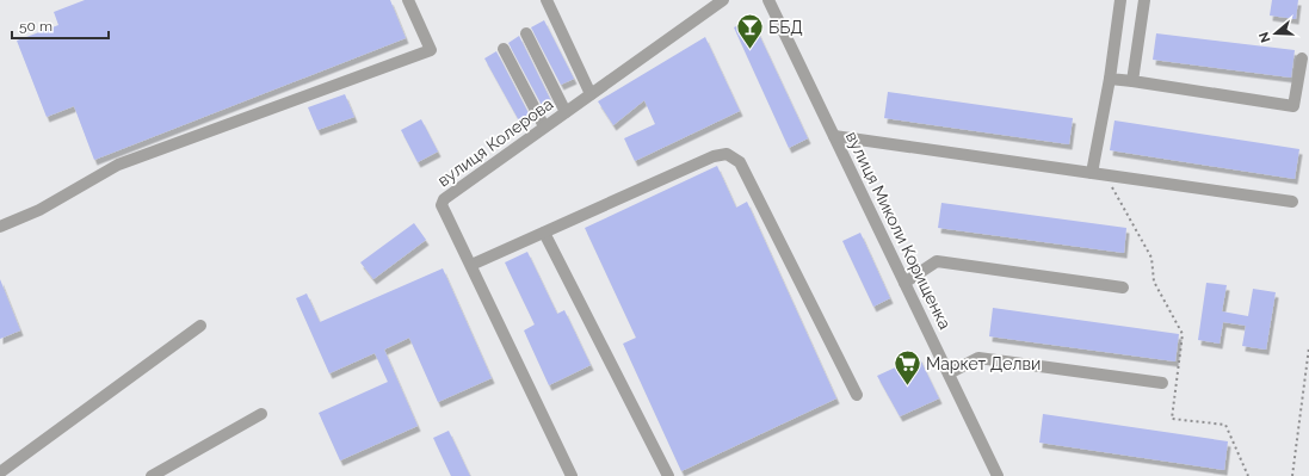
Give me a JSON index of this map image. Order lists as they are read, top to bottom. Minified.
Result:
{"streets":{"street":["вулиця Колерова","вулиця Миколи Корищенка"]},"places":{"bar":["ББД"],"supermarket":["Маркет Делви"]},"scale_bar":"50 m","north":"left"}
